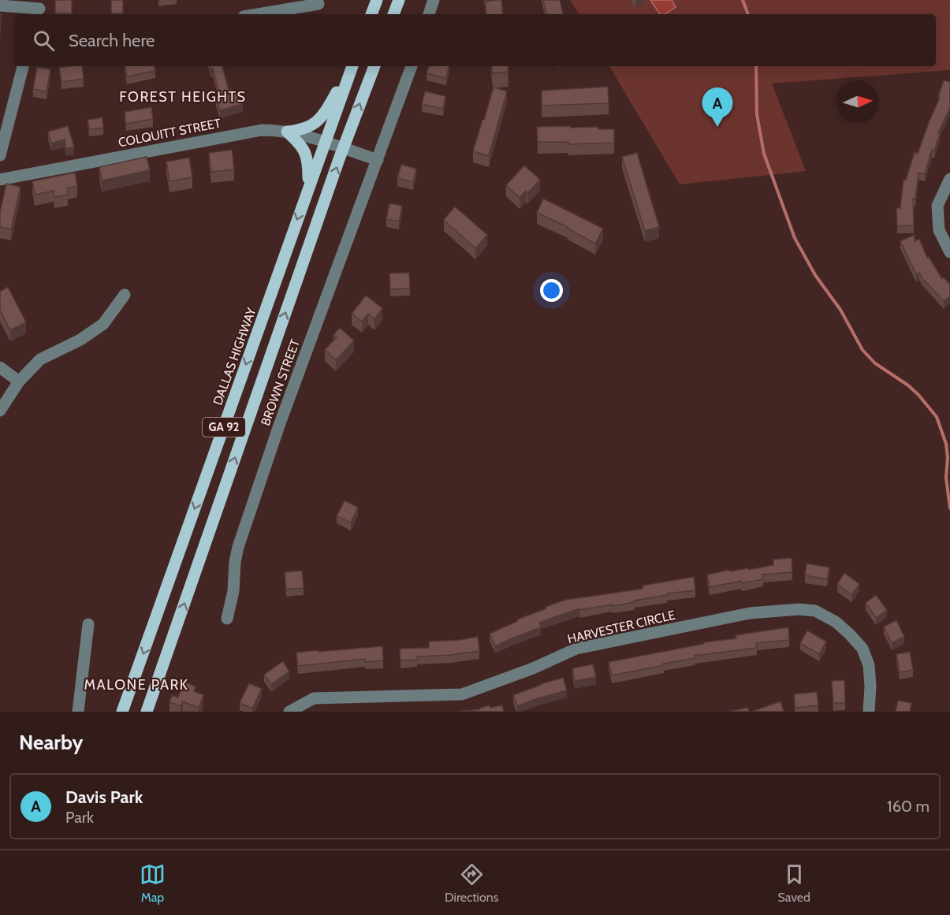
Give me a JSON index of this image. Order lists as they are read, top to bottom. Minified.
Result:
{"streets":{"main road":["DALLAS HIGHWAY","GA 92"],"street":["COLQUITT STREET","BROWN STREET","HARVESTER CIRCLE"]},"crossings":[["COLQUITT STREET","DALLAS HIGHWAY"],["COLQUITT STREET","GA 92"]],"districts":["FOREST HEIGHTS","MALONE PARK"],"north":"right","page":{"search":"Search here","pins":"A","heading":"Nearby","list":[{"mark":"A","name":"Davis Park","note":"Park","value":"160 m"}],"nav":["Map","Directions","Saved"]}}
